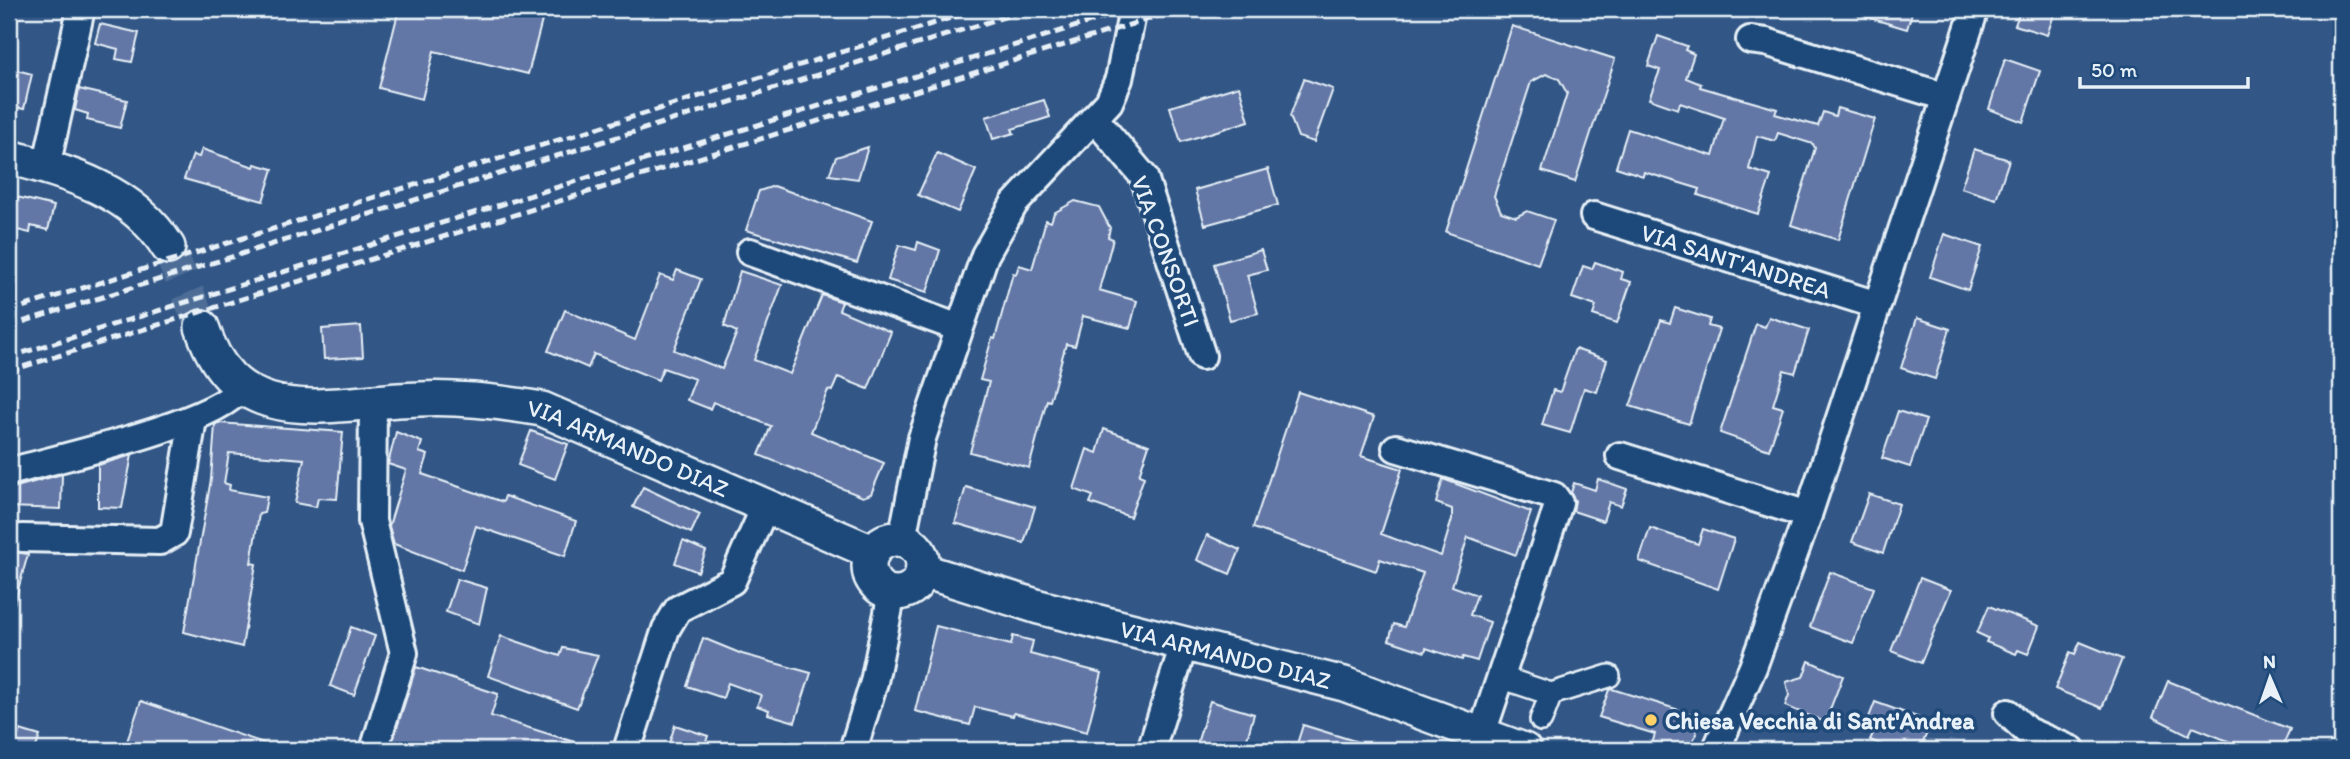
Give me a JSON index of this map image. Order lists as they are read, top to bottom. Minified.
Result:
{"streets":{"street":["VIA CONSORTI","VIA SANT'ANDREA","VIA ARMANDO DIAZ"]},"places":["Chiesa Vecchia di Sant'Andrea"],"scale_bar":"50 m","north":"top"}
